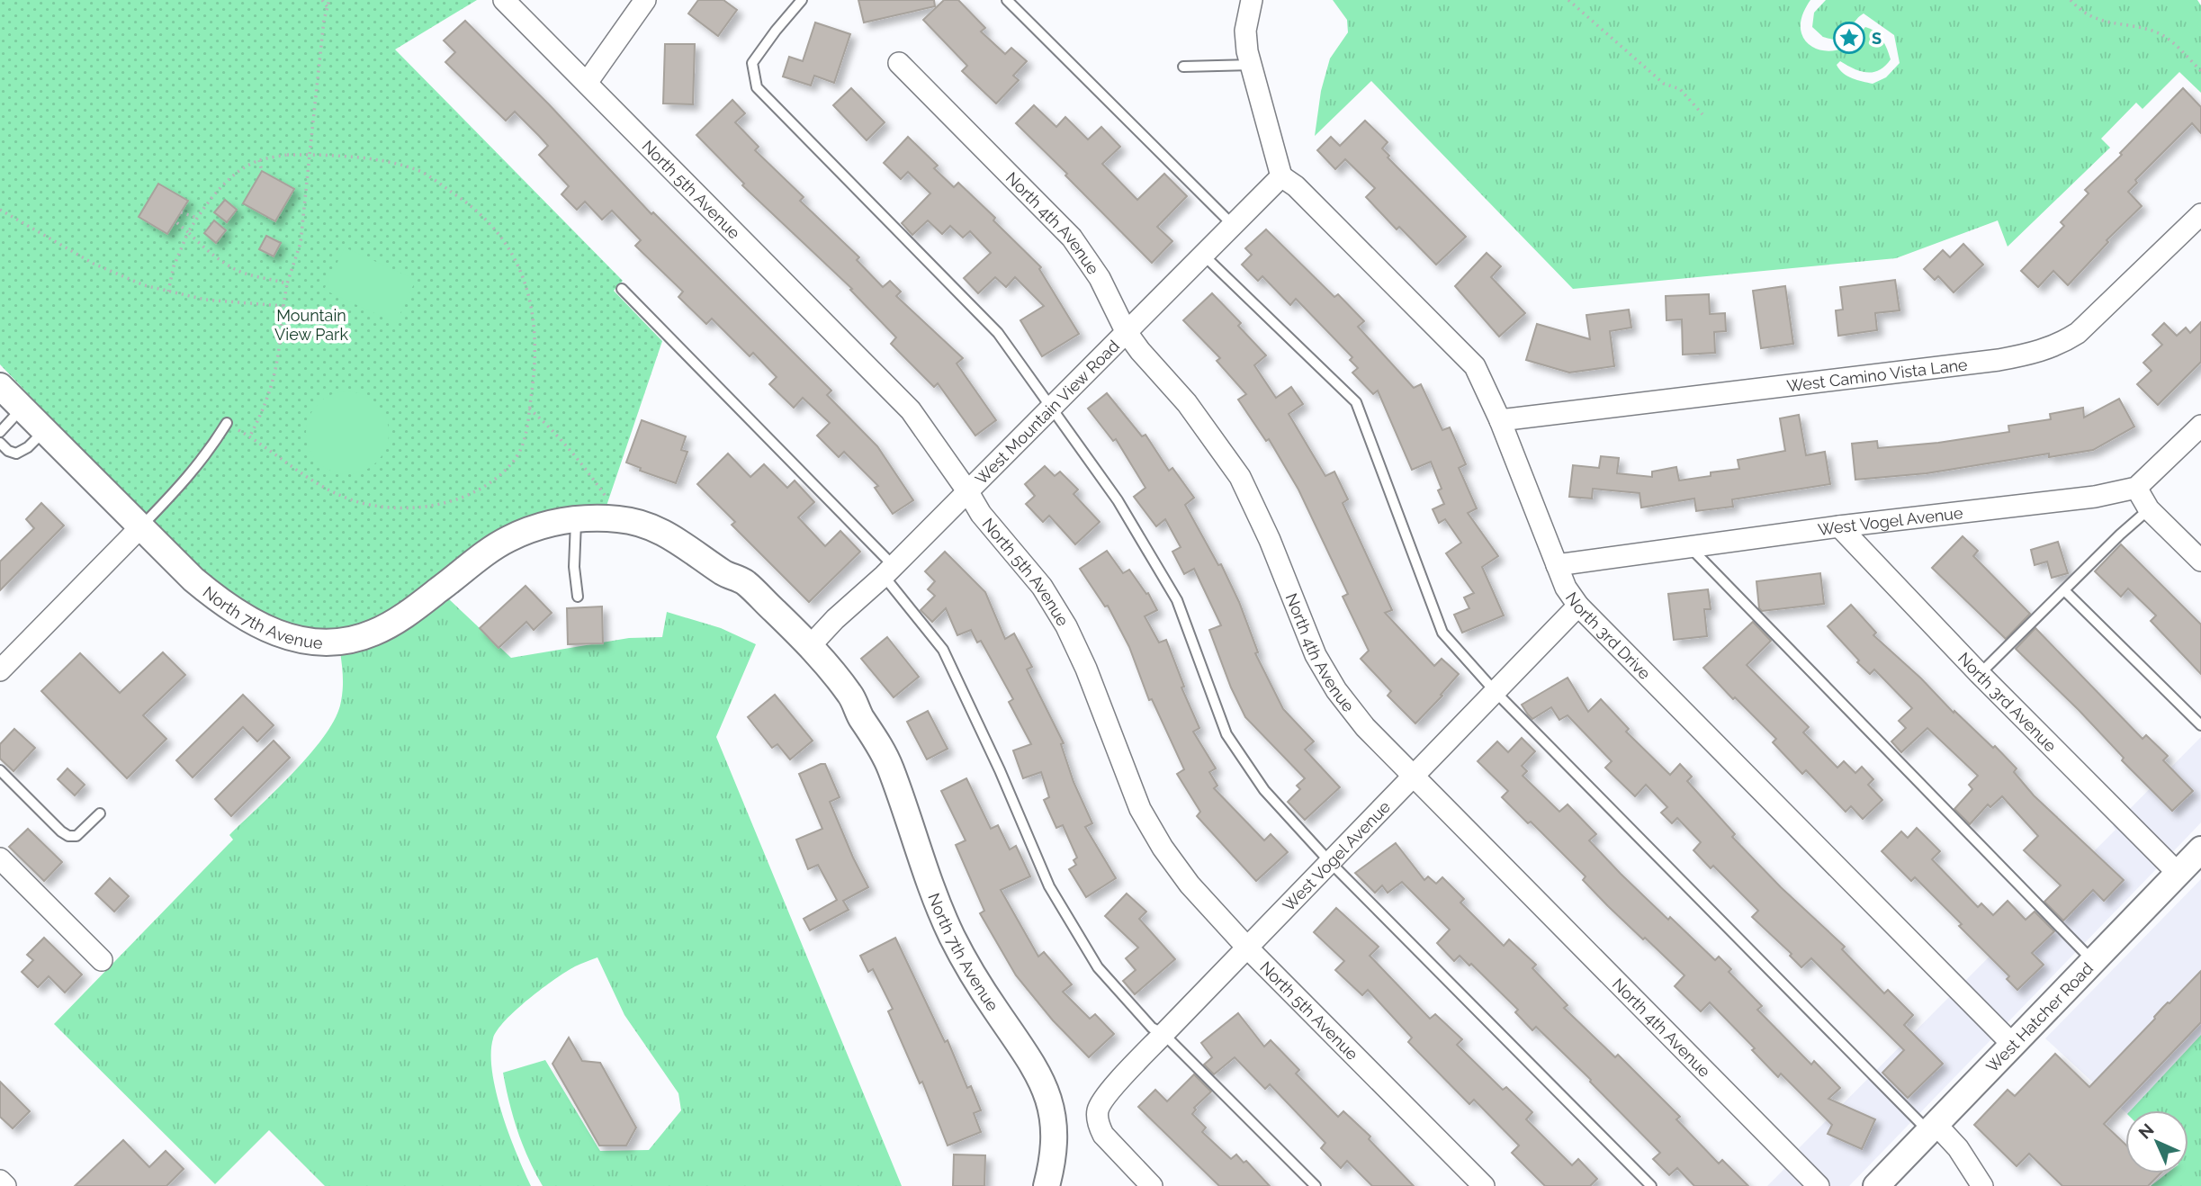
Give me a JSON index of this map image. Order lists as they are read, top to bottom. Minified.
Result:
{"streets":{"street":["North 5th Avenue","North 4th Avenue","West Camino Vista Lane","West Mountain View Road","West Vogel Avenue","North 7th Avenue","North 3rd Drive","North 3rd Avenue","West Hatcher Road"]},"crossings":[["North 5th Avenue","West Mountain View Road"],["North 5th Avenue","West Vogel Avenue"],["North 4th Avenue","West Mountain View Road"],["North 4th Avenue","West Vogel Avenue"],["West Camino Vista Lane","North 3rd Drive"],["West Mountain View Road","North 7th Avenue"],["West Mountain View Road","North 3rd Drive"],["West Vogel Avenue","North 3rd Drive"],["West Vogel Avenue","North 3rd Avenue"],["North 3rd Drive","West Hatcher Road"],["North 3rd Avenue","West Hatcher Road"]],"parks":["Mountain View Park"],"places":{"place":["S"]},"north":"top left"}
